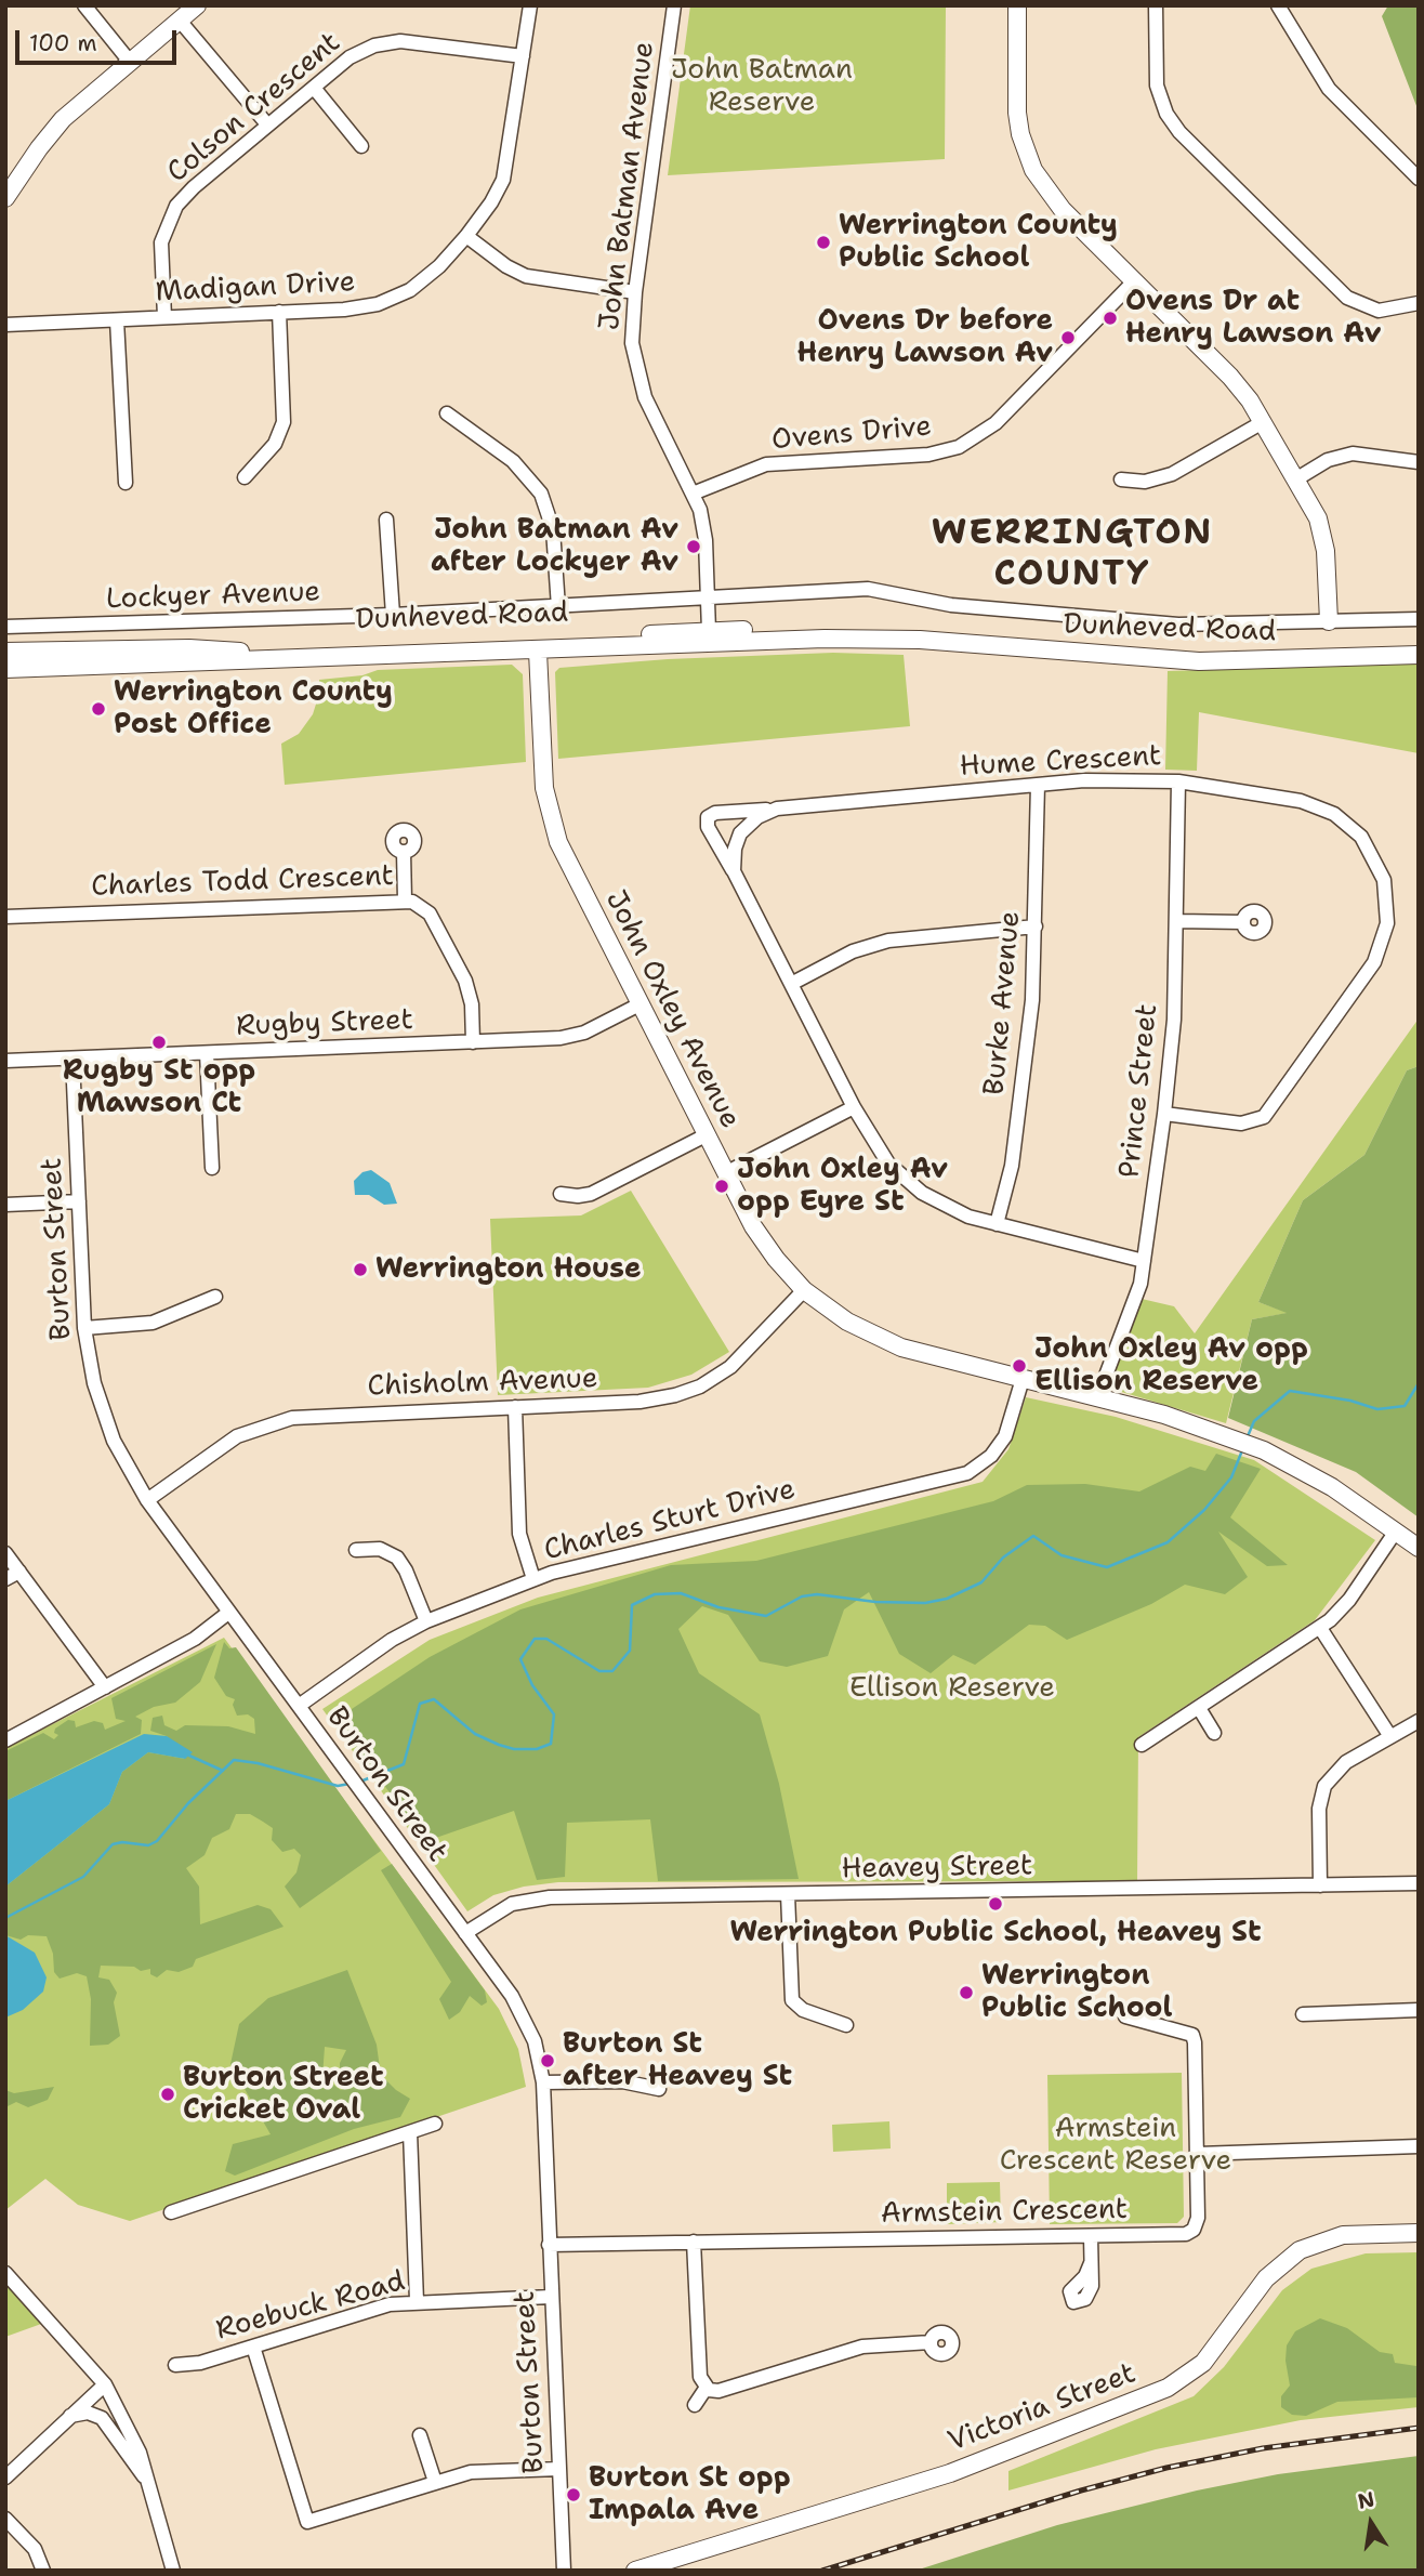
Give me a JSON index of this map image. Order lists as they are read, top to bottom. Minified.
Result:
{"streets":{"street":["Colson Crescent","John Batman Avenue","Madigan Drive","Ovens Drive","Lockyer Avenue","Dunheved Road","Hume Crescent","Charles Todd Crescent","Burke Avenue","John Oxley Avenue","Rugby Street","Prince Street","Burton Street","Chisholm Avenue","Charles Sturt Drive","Heavey Street","Armstein Crescent","Roebuck Road","Victoria Street"]},"crossings":[["Colson Crescent","Madigan Drive"],["John Batman Avenue","Ovens Drive"],["John Batman Avenue","Lockyer Avenue"],["John Batman Avenue","Dunheved Road"],["Dunheved Road","John Oxley Avenue"],["Hume Crescent","Burke Avenue"],["Hume Crescent","Prince Street"],["Charles Todd Crescent","Rugby Street"],["John Oxley Avenue","Rugby Street"],["John Oxley Avenue","Prince Street"],["John Oxley Avenue","Chisholm Avenue"],["John Oxley Avenue","Charles Sturt Drive"],["Rugby Street","Burton Street"],["Burton Street","Chisholm Avenue"],["Burton Street","Charles Sturt Drive"],["Burton Street","Heavey Street"],["Burton Street","Armstein Crescent"],["Burton Street","Roebuck Road"]],"districts":["WERRINGTON COUNTY"],"parks":["John Batman Reserve","Ellison Reserve","Armstein Crescent Reserve"],"places":["Werrington County Public School","Ovens Dr at Henry Lawson Av","Ovens Dr before Henry Lawson Av","John Batman Av after Lockyer Av","Werrington County Post Office","Rugby St opp Mawson Ct","John Oxley Av opp Eyre St","Werrington House","John Oxley Av opp Ellison Reserve","Werrington Public School, Heavey St","Werrington Public School","Burton St after Heavey St","Burton Street Cricket Oval","Burton St opp Impala Ave"],"scale_bar":"100 m","north":"top"}
